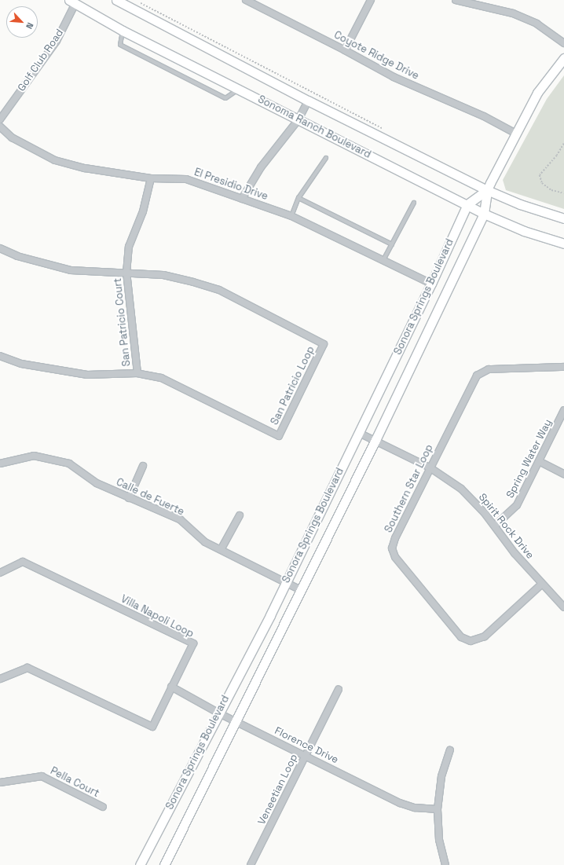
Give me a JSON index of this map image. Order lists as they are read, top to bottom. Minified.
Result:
{"streets":{"street":["Coyote Ridge Drive","Golf Club Road","Sonoma Ranch Boulevard","El Presidio Drive","Sonora Springs Boulevard","San Patricio Court","San Patricio Loop","Spring Water Way","Southern Star Loop","Calle de Fuerte","Spirit Rock Drive","Villa Napoli Loop","Florence Drive","Pella Court","Veneetian Loop"]},"crossings":[["Coyote Ridge Drive","Sonora Springs Boulevard"],["Golf Club Road","Sonoma Ranch Boulevard"],["Sonoma Ranch Boulevard","Sonora Springs Boulevard"],["El Presidio Drive","Sonora Springs Boulevard"],["El Presidio Drive","San Patricio Court"],["Sonora Springs Boulevard","Calle de Fuerte"],["Sonora Springs Boulevard","Spirit Rock Drive"],["Sonora Springs Boulevard","Florence Drive"],["San Patricio Court","San Patricio Loop"],["Spring Water Way","Spirit Rock Drive"],["Southern Star Loop","Spirit Rock Drive"],["Villa Napoli Loop","Florence Drive"],["Florence Drive","Veneetian Loop"]],"north":"bottom right"}
